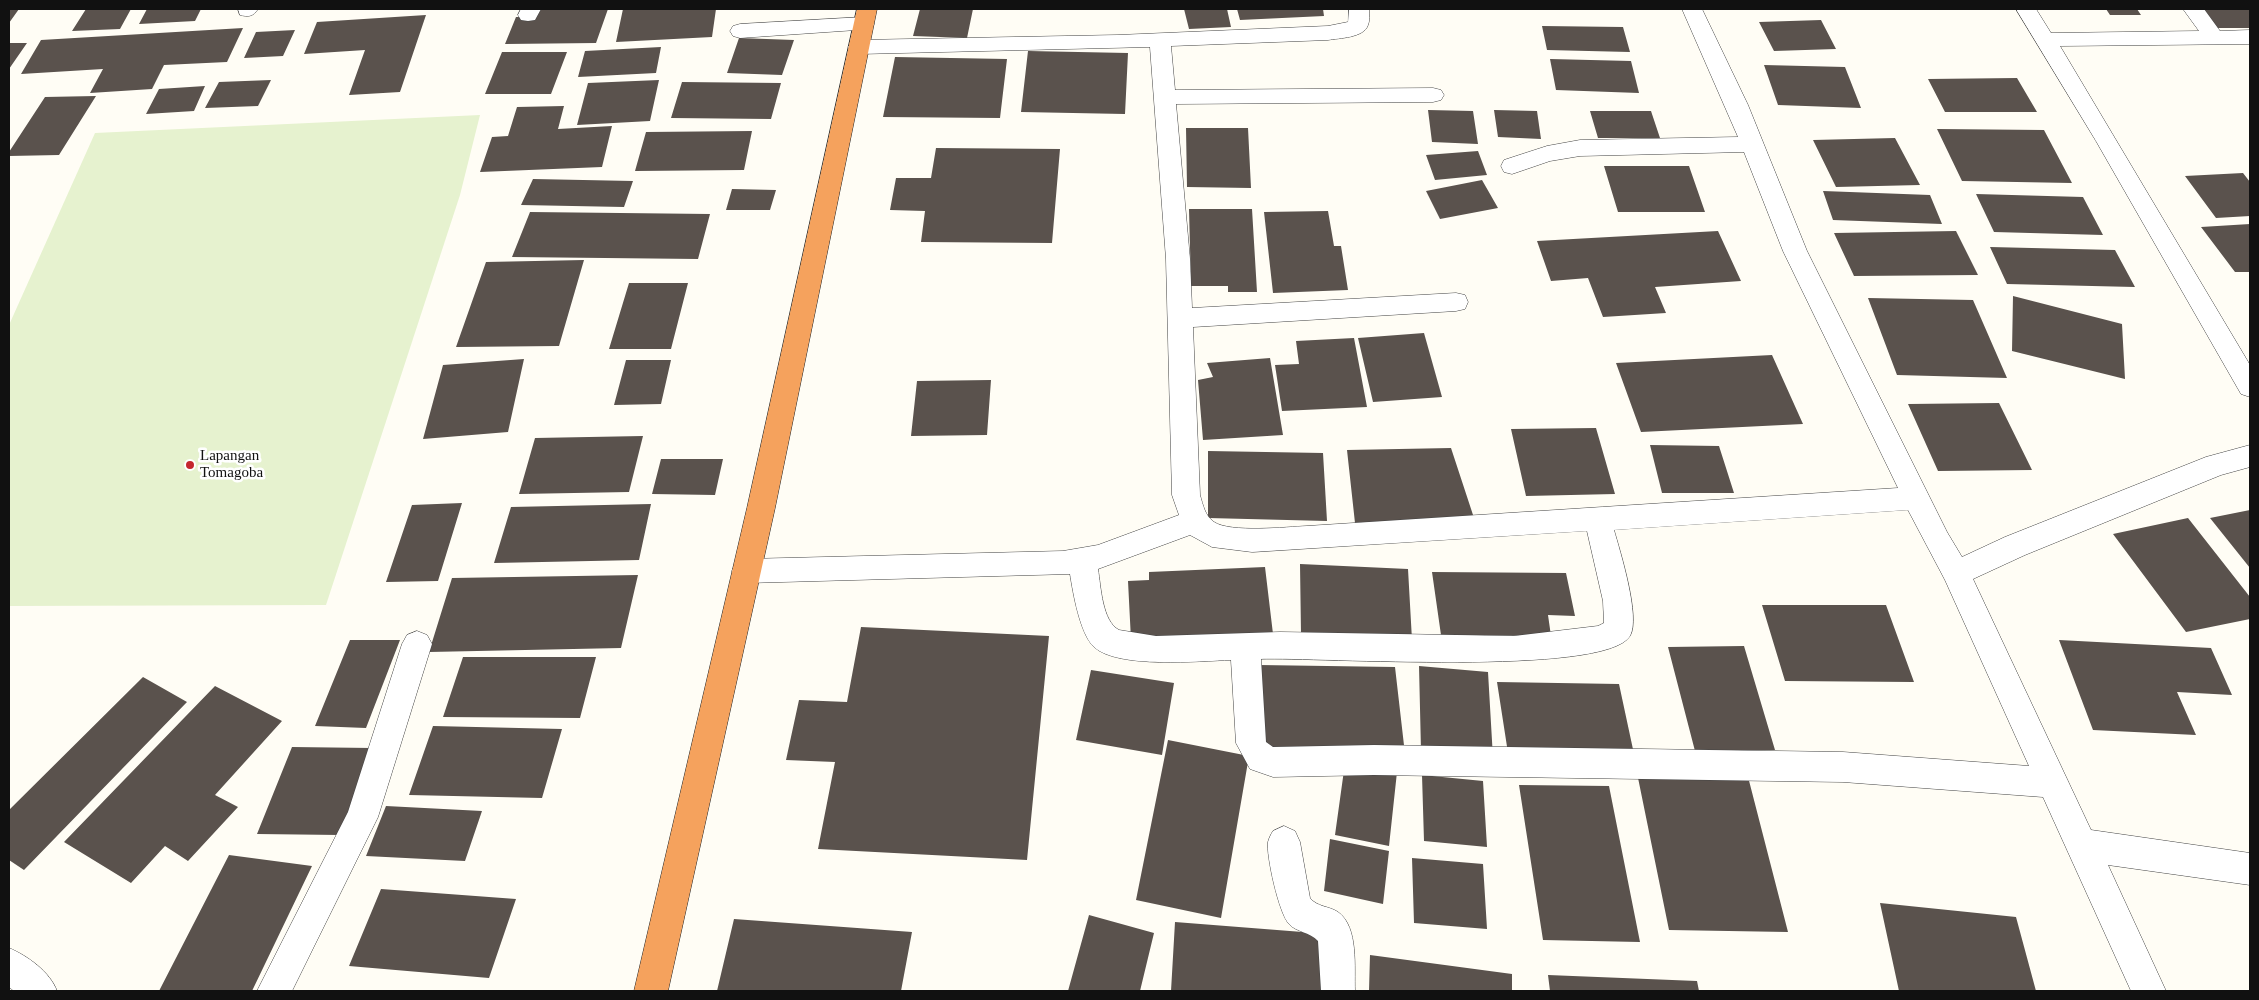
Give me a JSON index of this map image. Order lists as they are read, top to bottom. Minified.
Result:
{"places":["Lapangan Tomagoba"]}
